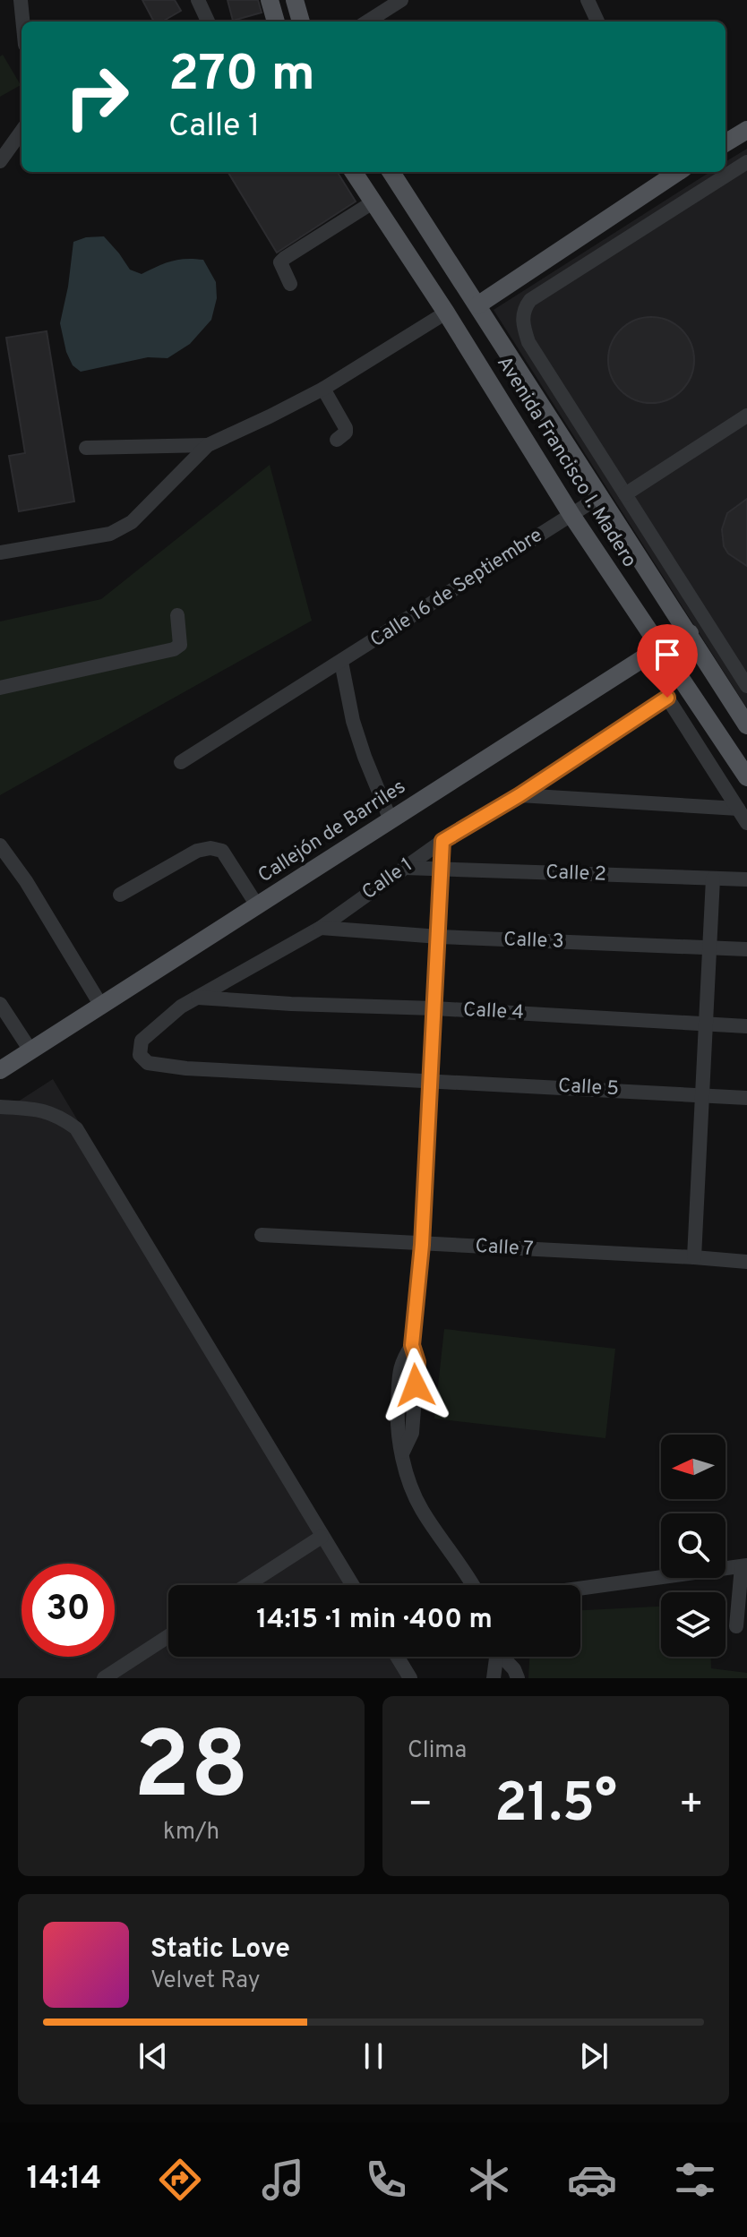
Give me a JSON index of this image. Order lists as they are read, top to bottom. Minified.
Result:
{"streets":{"main road":["Avenida Francisco I. Madero","Callejón de Barriles"],"street":["Calle 16 de Septiembre","Calle 2","Calle 1","Calle 3","Calle 4","Calle 5","Calle 7"]},"crossings":[["Avenida Francisco I. Madero","Calle 16 de Septiembre"],["Avenida Francisco I. Madero","Callejón de Barriles"],["Calle 2","Calle 1"],["Calle 1","Calle 3"],["Calle 1","Calle 4"],["Calle 1","Calle 5"]],"north":"left","page":{"turn":["270 m","Calle 1"],"limit":"30","trip":"14:15 · 1 min · 400 m","tile":[["28","km/h"],"Clima"],"heat":["−","21.5°","+"],"song":["Static Love","Velvet Ray"],"tabs":"14:14"}}
